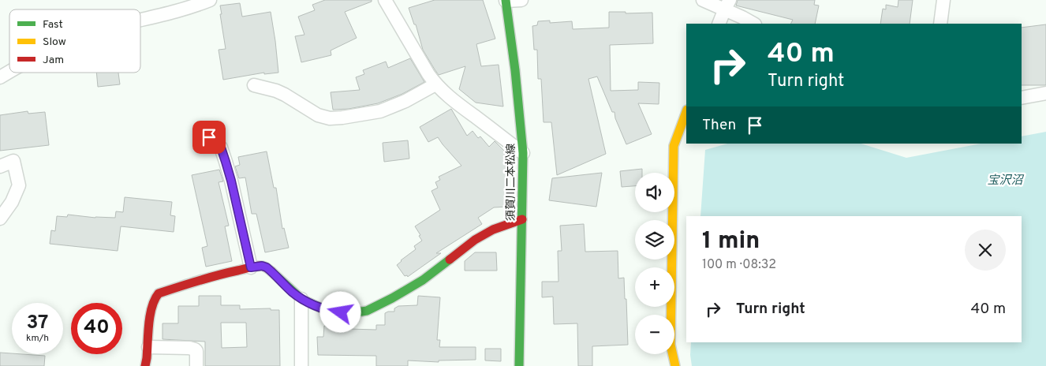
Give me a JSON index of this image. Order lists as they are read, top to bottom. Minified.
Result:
{"streets":{"street":["須賀川二本松線"]},"water":["宝沢沼"],"legend":["Fast","Slow","Jam"],"page":{"turn":["40 m","Turn right"],"then":"Then","map_buttons":["+","−"],"heading":["1 min","100 m · 08:32"],"list":[{"name":"Turn right","value":"40 m"}],"speed":"37 km/h","limit":"40"}}
